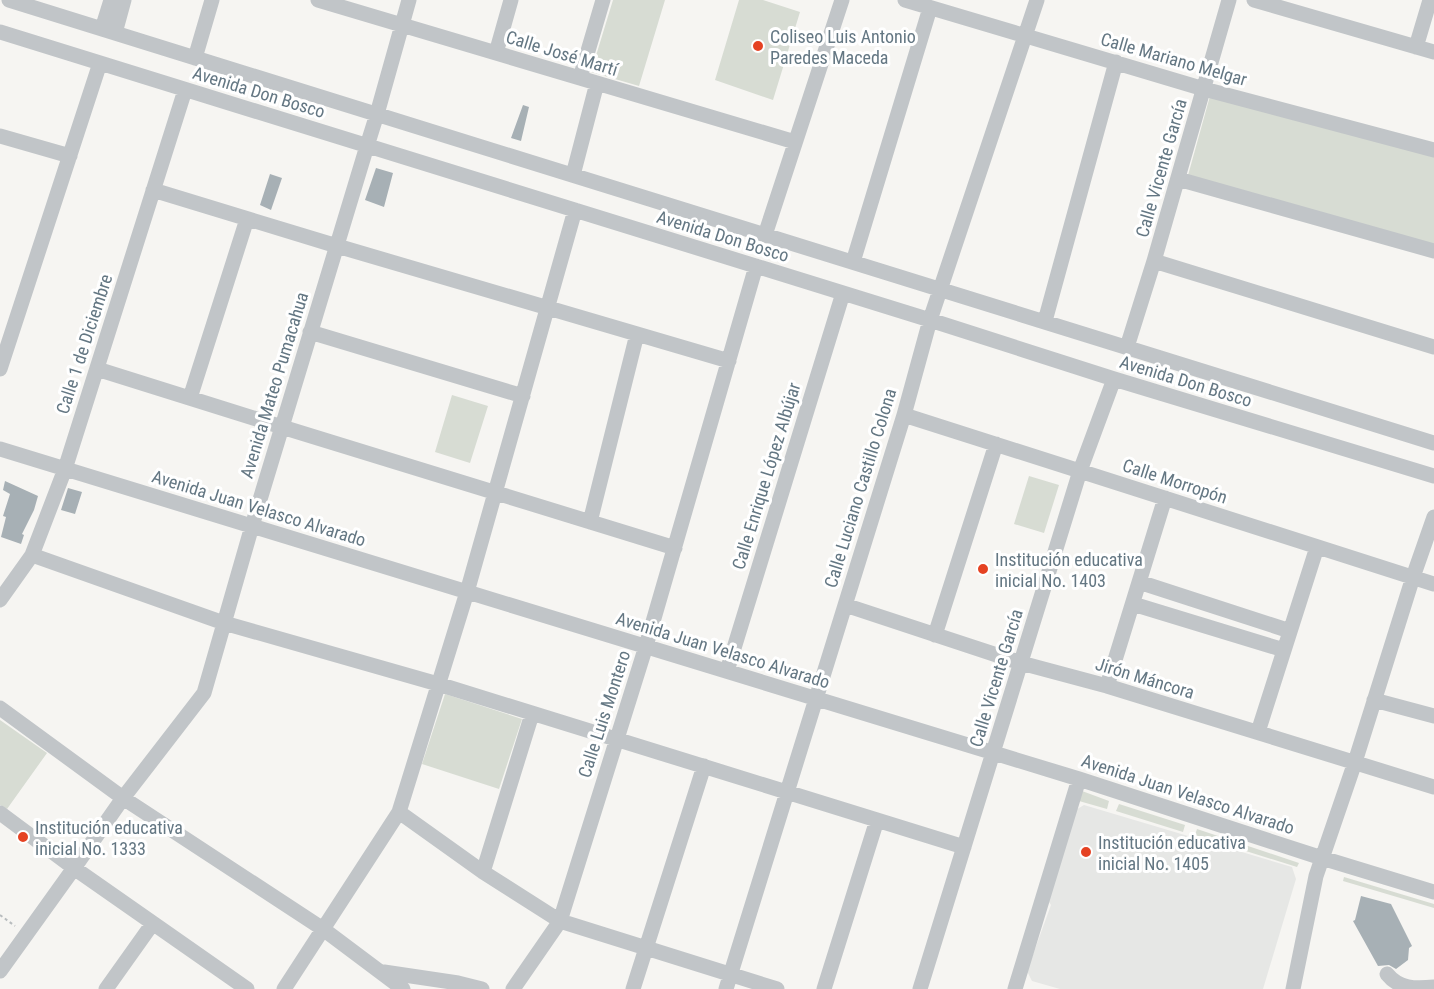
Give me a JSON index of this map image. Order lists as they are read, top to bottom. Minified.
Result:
{"streets":{"street":["Calle José Martí","Calle Mariano Melgar","Avenida Don Bosco","Calle Vicente García","Calle 1 de Diciembre","Avenida Mateo Pumacahua","Calle Enrique López Albújar","Calle Morropón","Calle Luciano Castillo Colona","Avenida Juan Velasco Alvarado","Jirón Máncora","Calle Luis Montero"]},"crossings":[["Calle José Martí","Avenida Mateo Pumacahua"],["Calle Mariano Melgar","Calle Vicente García"],["Calle Mariano Melgar","Calle Luciano Castillo Colona"],["Avenida Don Bosco","Calle Vicente García"],["Avenida Don Bosco","Calle 1 de Diciembre"],["Avenida Don Bosco","Avenida Mateo Pumacahua"],["Avenida Don Bosco","Calle Enrique López Albújar"],["Avenida Don Bosco","Calle Luciano Castillo Colona"],["Avenida Don Bosco","Calle Luis Montero"],["Calle Vicente García","Calle Morropón"],["Calle Vicente García","Avenida Juan Velasco Alvarado"],["Calle Vicente García","Jirón Máncora"],["Calle 1 de Diciembre","Avenida Juan Velasco Alvarado"],["Avenida Mateo Pumacahua","Avenida Juan Velasco Alvarado"],["Calle Enrique López Albújar","Avenida Juan Velasco Alvarado"],["Calle Morropón","Calle Luciano Castillo Colona"],["Calle Luciano Castillo Colona","Avenida Juan Velasco Alvarado"],["Calle Luciano Castillo Colona","Jirón Máncora"],["Avenida Juan Velasco Alvarado","Calle Luis Montero"]],"places":["Coliseo Luis Antonio Paredes Maceda","Institución educativa inicial No. 1403","Institución educativa inicial No. 1333","Institución educativa inicial No. 1405"]}
